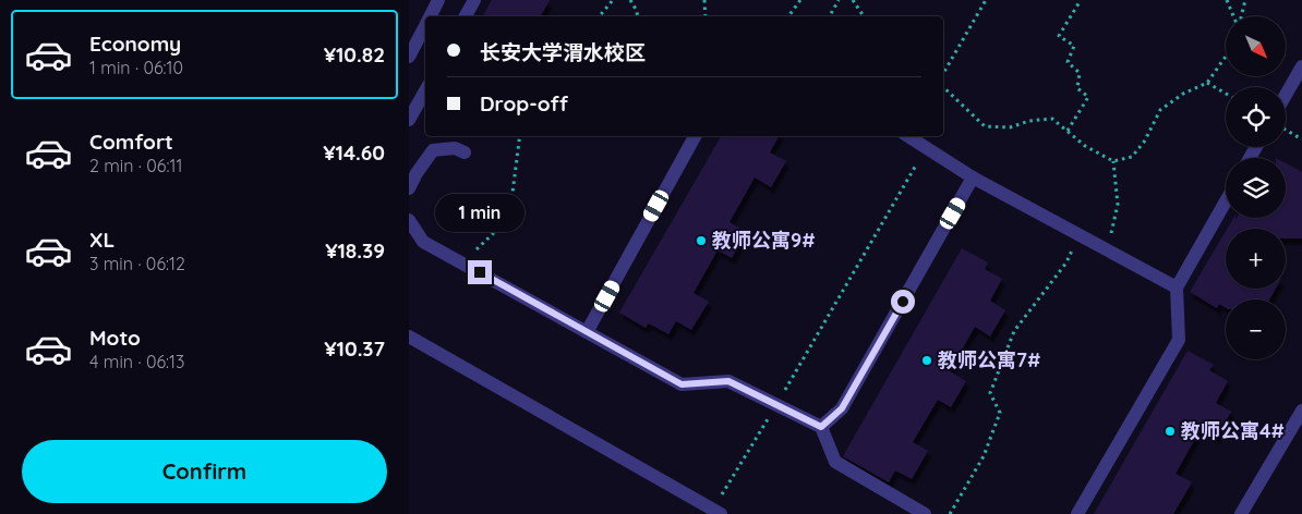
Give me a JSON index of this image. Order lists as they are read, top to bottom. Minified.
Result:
{"places":["教师公寓9#","教师公寓7#","教师公寓4#"],"north":"bottom right","page":{"list":[{"name":"Economy","note":"1 min · 06:10","value":"¥10.82"},{"name":"Comfort","note":"2 min · 06:11","value":"¥14.60"},{"name":"XL","note":"3 min · 06:12","value":"¥18.39"},{"name":"Moto","note":"4 min · 06:13","value":"¥10.37"}],"map_buttons":["+","−"],"banner":["长安大学渭水校区","Drop-off"],"bubble":"1 min","buttons":"Confirm"}}
